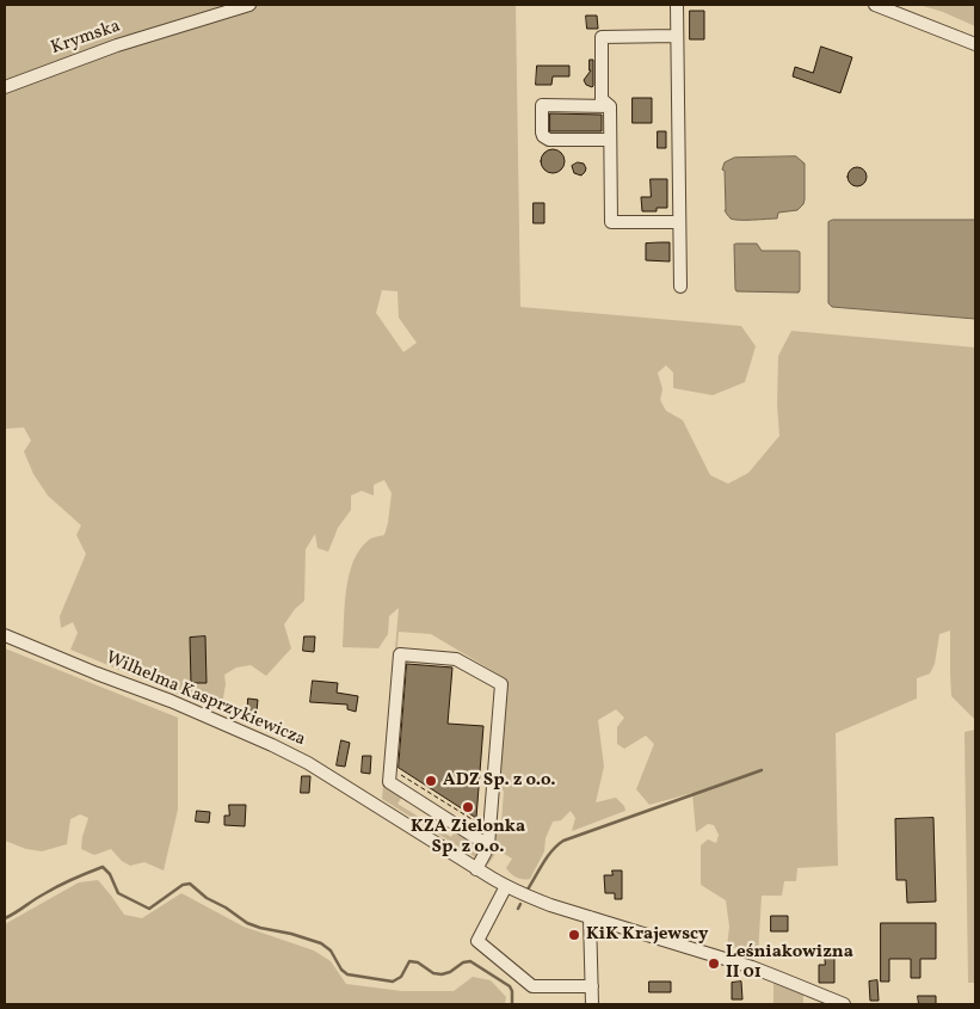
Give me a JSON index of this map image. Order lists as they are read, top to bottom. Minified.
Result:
{"streets":{"street":["Krymska","Wilhelma Kasprzykiewicza"]},"places":["ADZ Sp. z o.o.","KZA Zielonka Sp. z o.o.","KiK Krajewscy","Leśniakowizna II 01"]}
